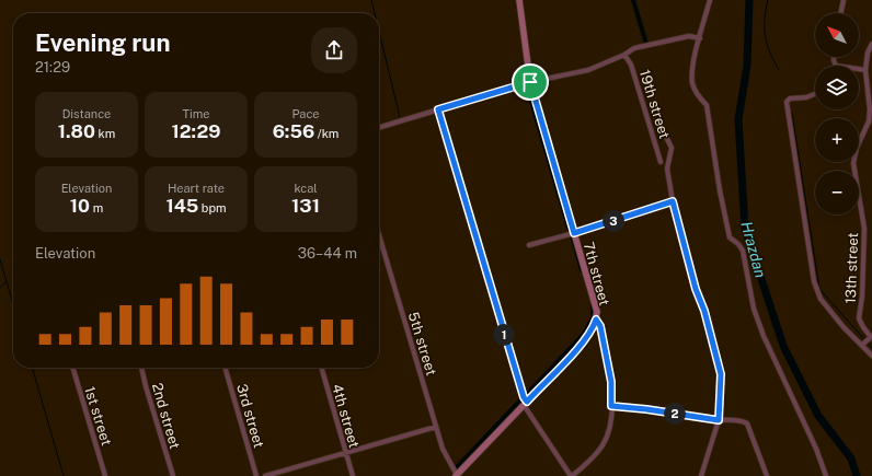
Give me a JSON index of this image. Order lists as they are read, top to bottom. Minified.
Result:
{"streets":{"main road":["7th street"],"street":["19th street","13th street","5th street","1st street","2nd street","3rd street","4th street"]},"crossings":[["7th street","5th street"]],"water":["Hrazdan"],"north":"top left","page":{"map_buttons":["+","−"],"heading":["Evening run","21:29"],"stats":[["Distance","1.80 km"],["Time","12:29"],["Pace","6:56 /km"],["Elevation","10 m"],["Heart rate","145 bpm"],["kcal","131"]],"pins":["3","1","2"],"chart":["Elevation","36–44 m"]}}
